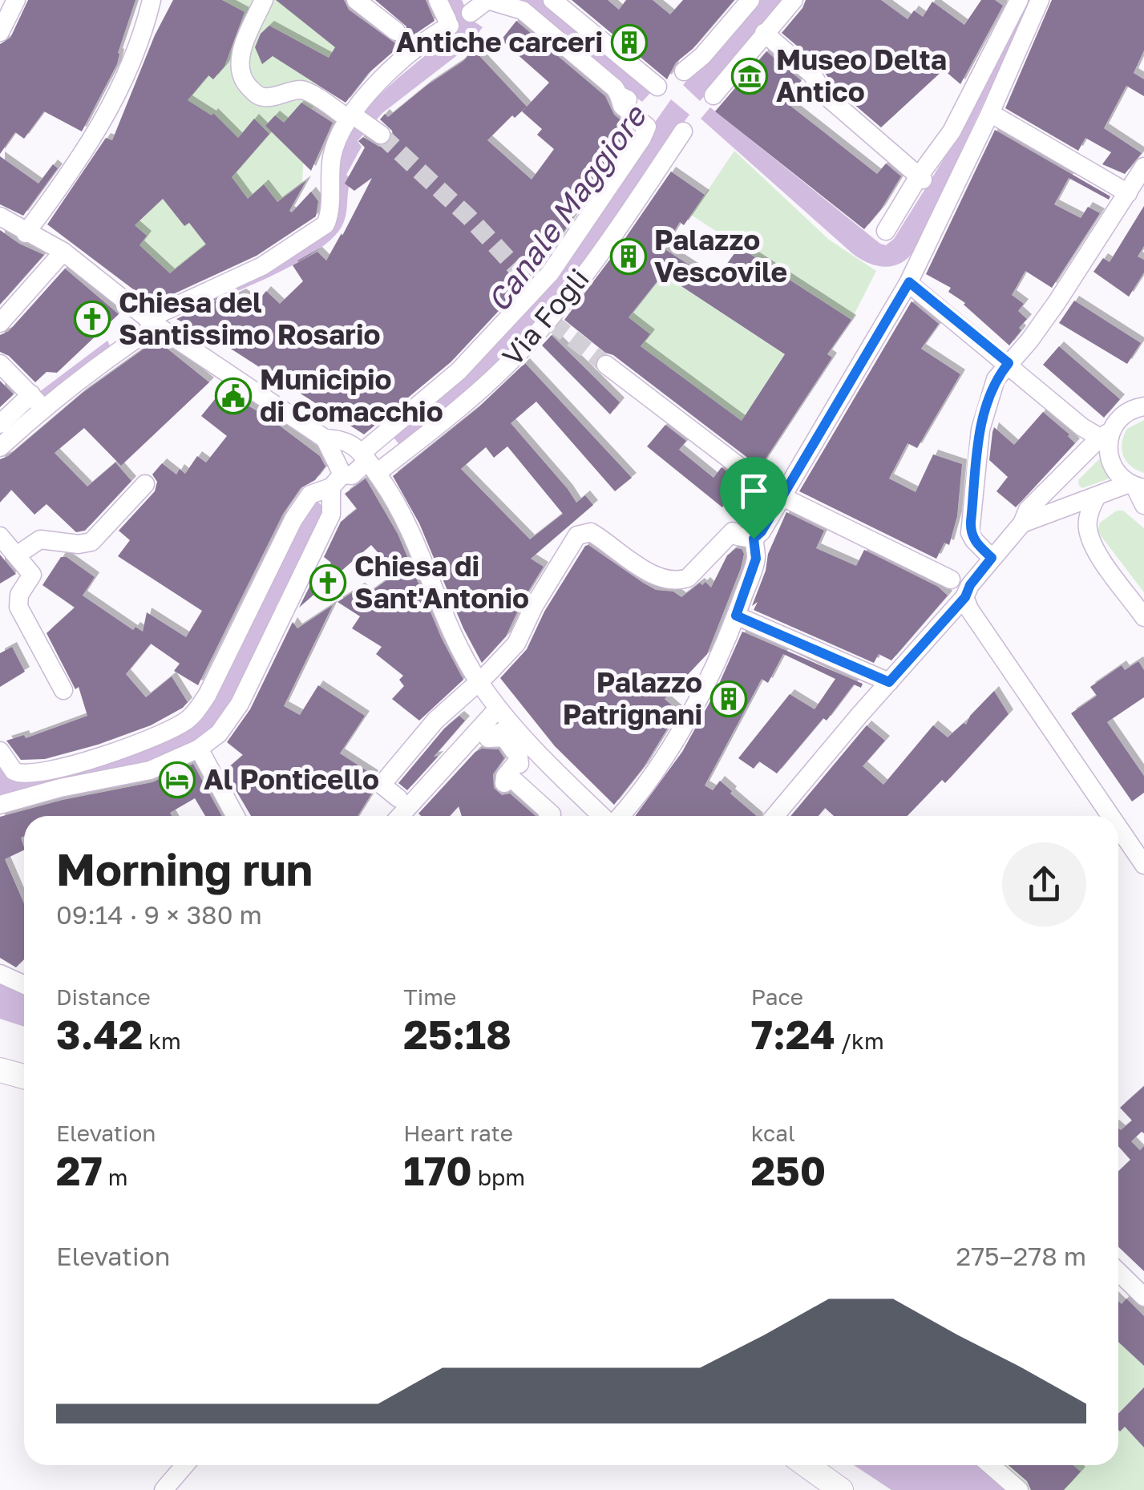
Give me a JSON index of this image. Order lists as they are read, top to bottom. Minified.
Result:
{"streets":{"street":["Via Fogli"]},"water":["Canale Maggiore"],"places":{"building":["Antiche carceri","Palazzo Vescovile","Palazzo Patrignani"],"museum":["Museo Delta Antico"],"church":["Chiesa del Santissimo Rosario","Chiesa di Sant'Antonio"],"public building":["Municipio di Comacchio"],"hotel":["Al Ponticello"]},"page":{"heading":["Morning run","09:14 · 9 × 380 m"],"stats":[["Distance","3.42 km"],["Time","25:18"],["Pace","7:24 /km"],["Elevation","27 m"],["Heart rate","170 bpm"],["kcal","250"]],"chart":["Elevation","275–278 m"]}}
